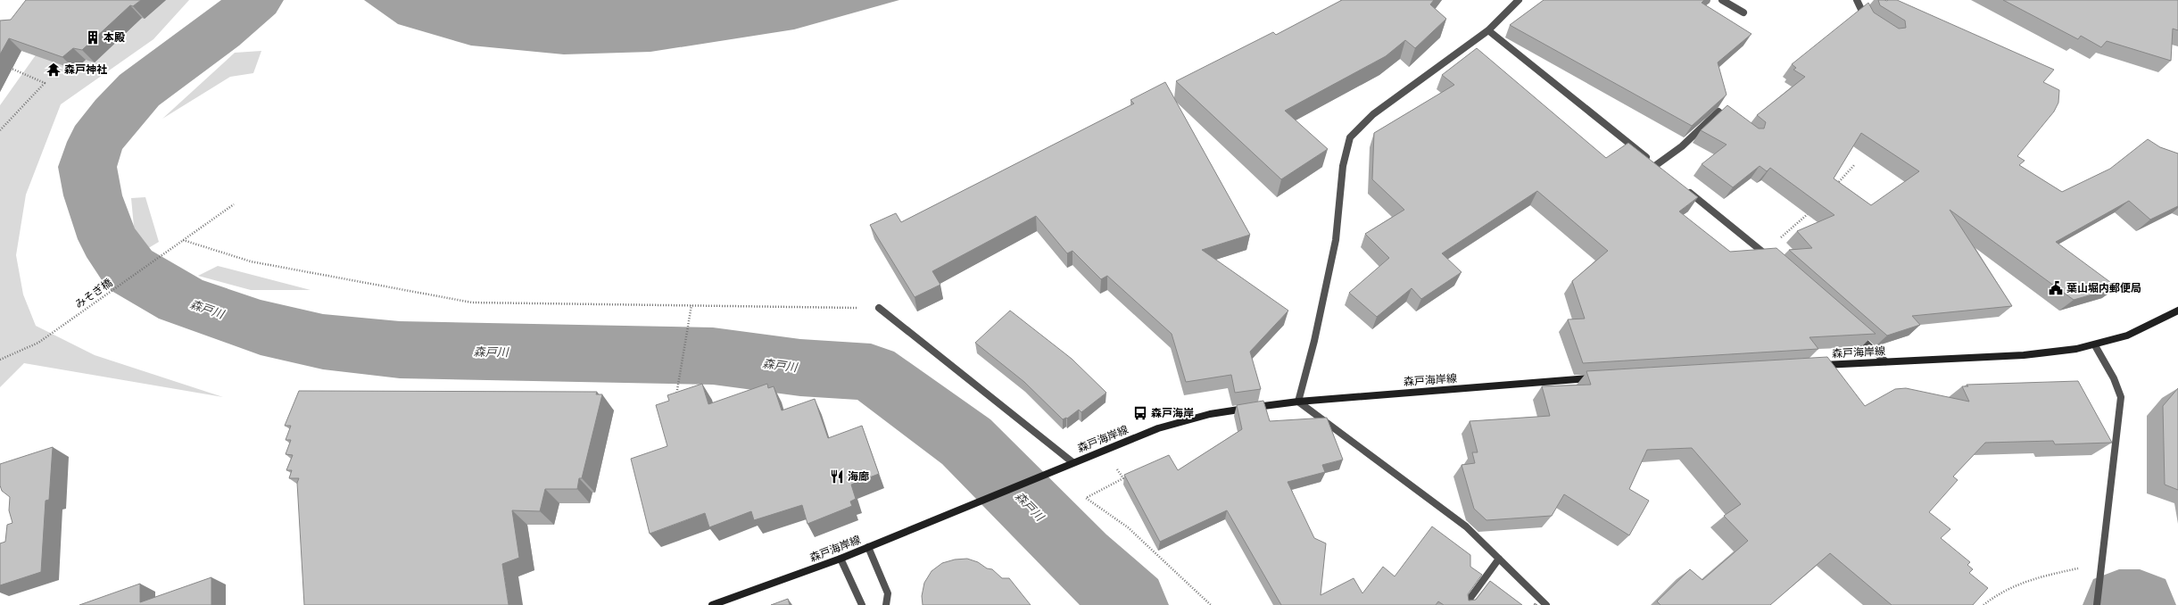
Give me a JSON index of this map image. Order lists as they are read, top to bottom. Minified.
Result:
{"streets":{"main road":["森戸海岸線"],"path":["みそぎ橋"]},"water":["森戸川"],"places":{"building":["本殿"],"temple":["森戸神社"],"public building":["葉山堀内郵便局"],"bus stop":["森戸海岸"],"restaurant":["海廊"]}}
